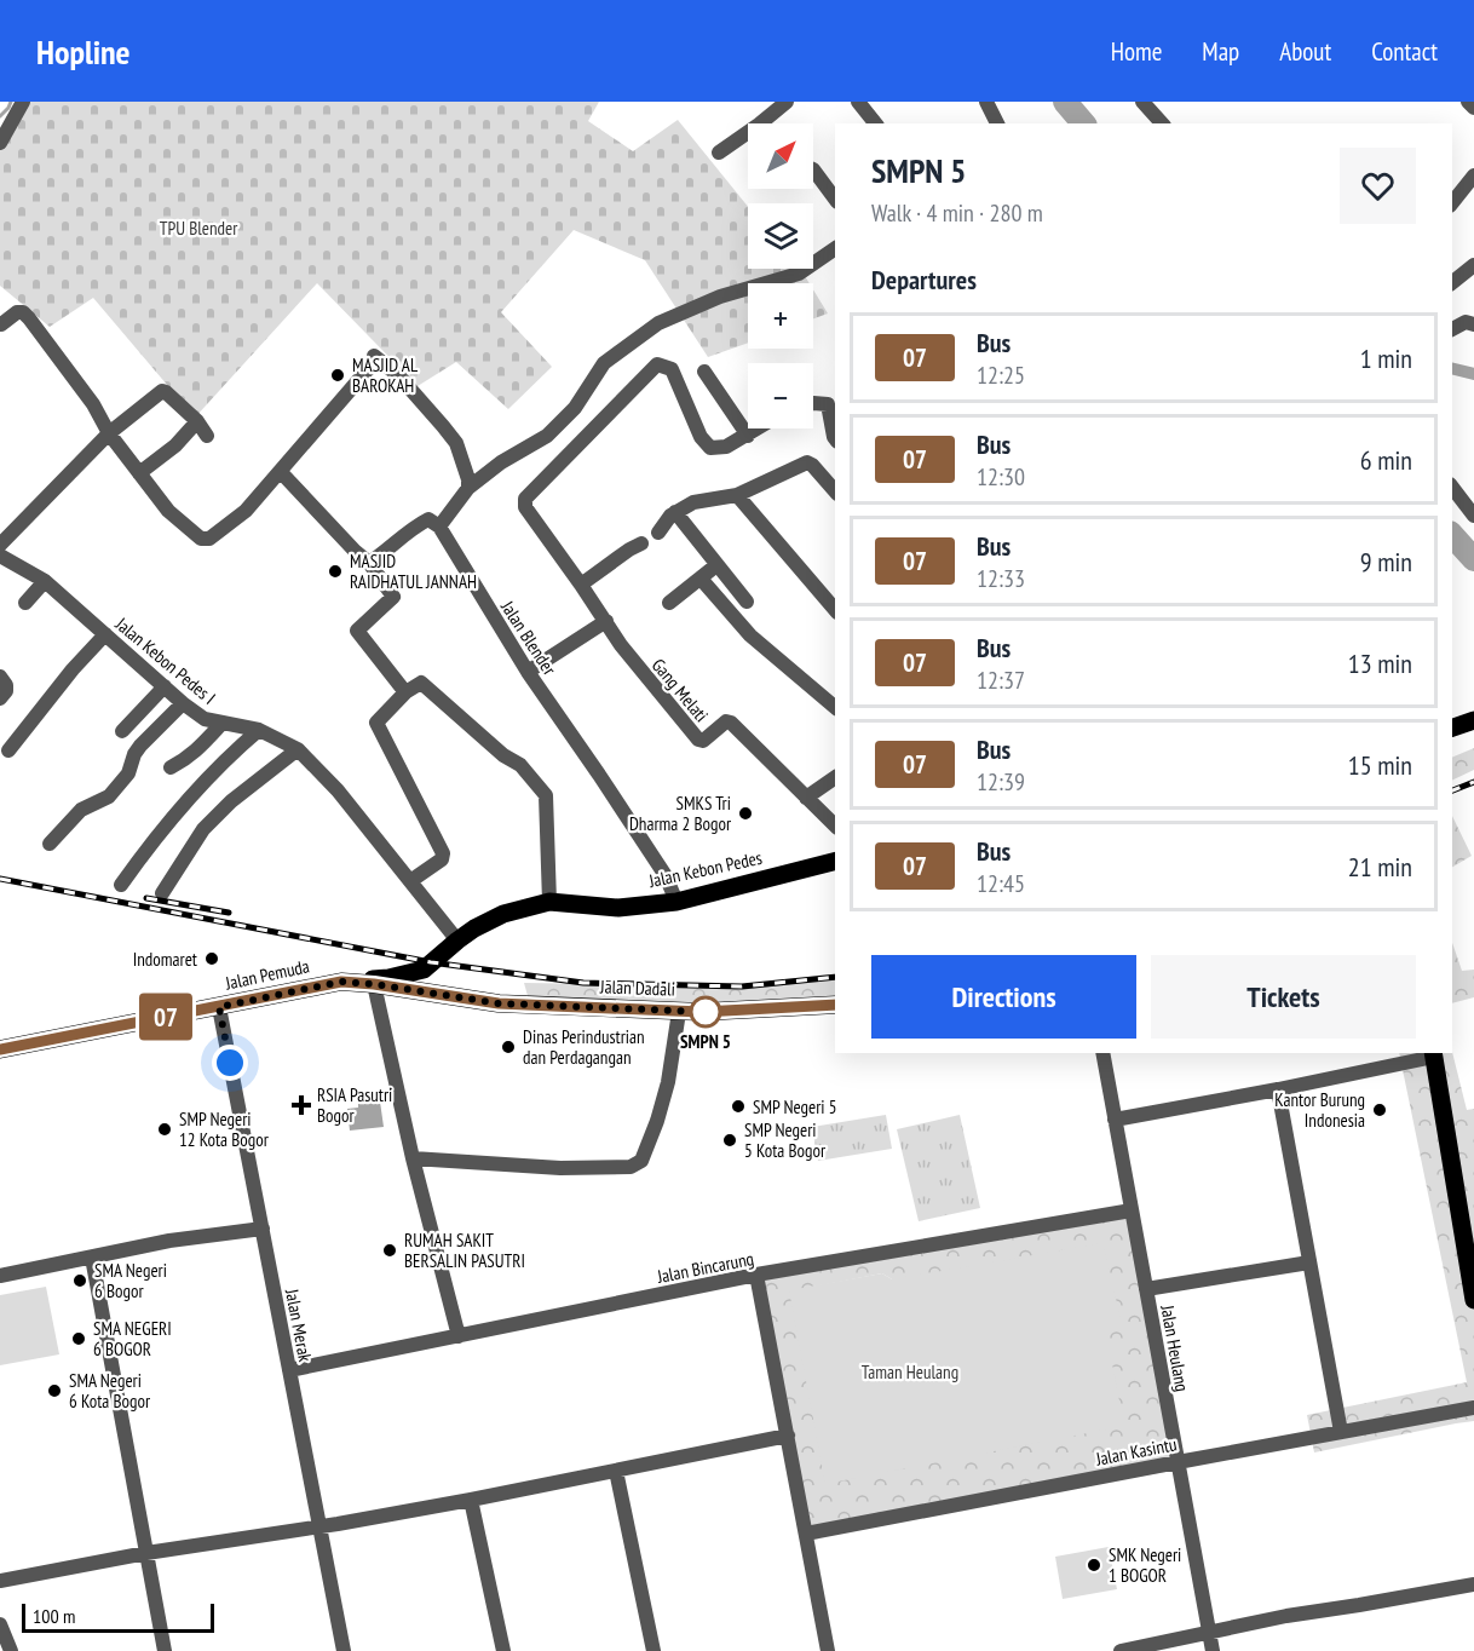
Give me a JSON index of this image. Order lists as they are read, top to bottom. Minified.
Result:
{"streets":{"main road":["Jalan Kebon Pedes","Jalan Pemuda","Jalan Dadali"],"street":["Jalan Blender","Jalan Kebon Pedes I","Gang Melati","Jalan Bincarung","Jalan Merak","Jalan Heulang","Jalan Kasintu"]},"crossings":[["Jalan Blender","Jalan Kebon Pedes"],["Jalan Kebon Pedes I","Jalan Kebon Pedes"],["Jalan Kebon Pedes","Jalan Pemuda"],["Jalan Pemuda","Jalan Dadali"],["Jalan Pemuda","Jalan Merak"],["Jalan Bincarung","Jalan Merak"],["Jalan Bincarung","Jalan Heulang"],["Jalan Heulang","Jalan Kasintu"]],"parks":["TPU Blender","Taman Heulang"],"places":{"other":["MASJID AL BAROKAH","MASJID RAIDHATUL JANNAH","SMKS Tri Dharma 2 Bogor","Indomaret","SMPN 5","Dinas Perindustrian dan Perdagangan","SMP Negeri 5","Kantor Burung Indonesia","SMP Negeri 12 Kota Bogor","SMP Negeri 5 Kota Bogor","RUMAH SAKIT BERSALIN PASUTRI","SMA Negeri 6 Bogor","SMA NEGERI 6 BOGOR","SMA Negeri 6 Kota Bogor","SMK Negeri 1 BOGOR"],"health":["RSIA Pasutri Bogor"]},"lines":["bus line 07"],"scale_bar":"100 m","north":"top right","page":{"header":"Hopline","nav":["Home","Map","About","Contact"],"on_map":"07","map_buttons":["+","−"],"heading":[["SMPN 5","Walk · 4 min · 280 m"],"Departures"],"list":[{"mark":"07","name":"Bus","note":"12:25","value":"1 min"},{"mark":"07","name":"Bus","note":"12:30","value":"6 min"},{"mark":"07","name":"Bus","note":"12:33","value":"9 min"},{"mark":"07","name":"Bus","note":"12:37","value":"13 min"},{"mark":"07","name":"Bus","note":"12:39","value":"15 min"},{"mark":"07","name":"Bus","note":"12:45","value":"21 min"}],"buttons":["Directions","Tickets"],"scale":"100 m"}}
